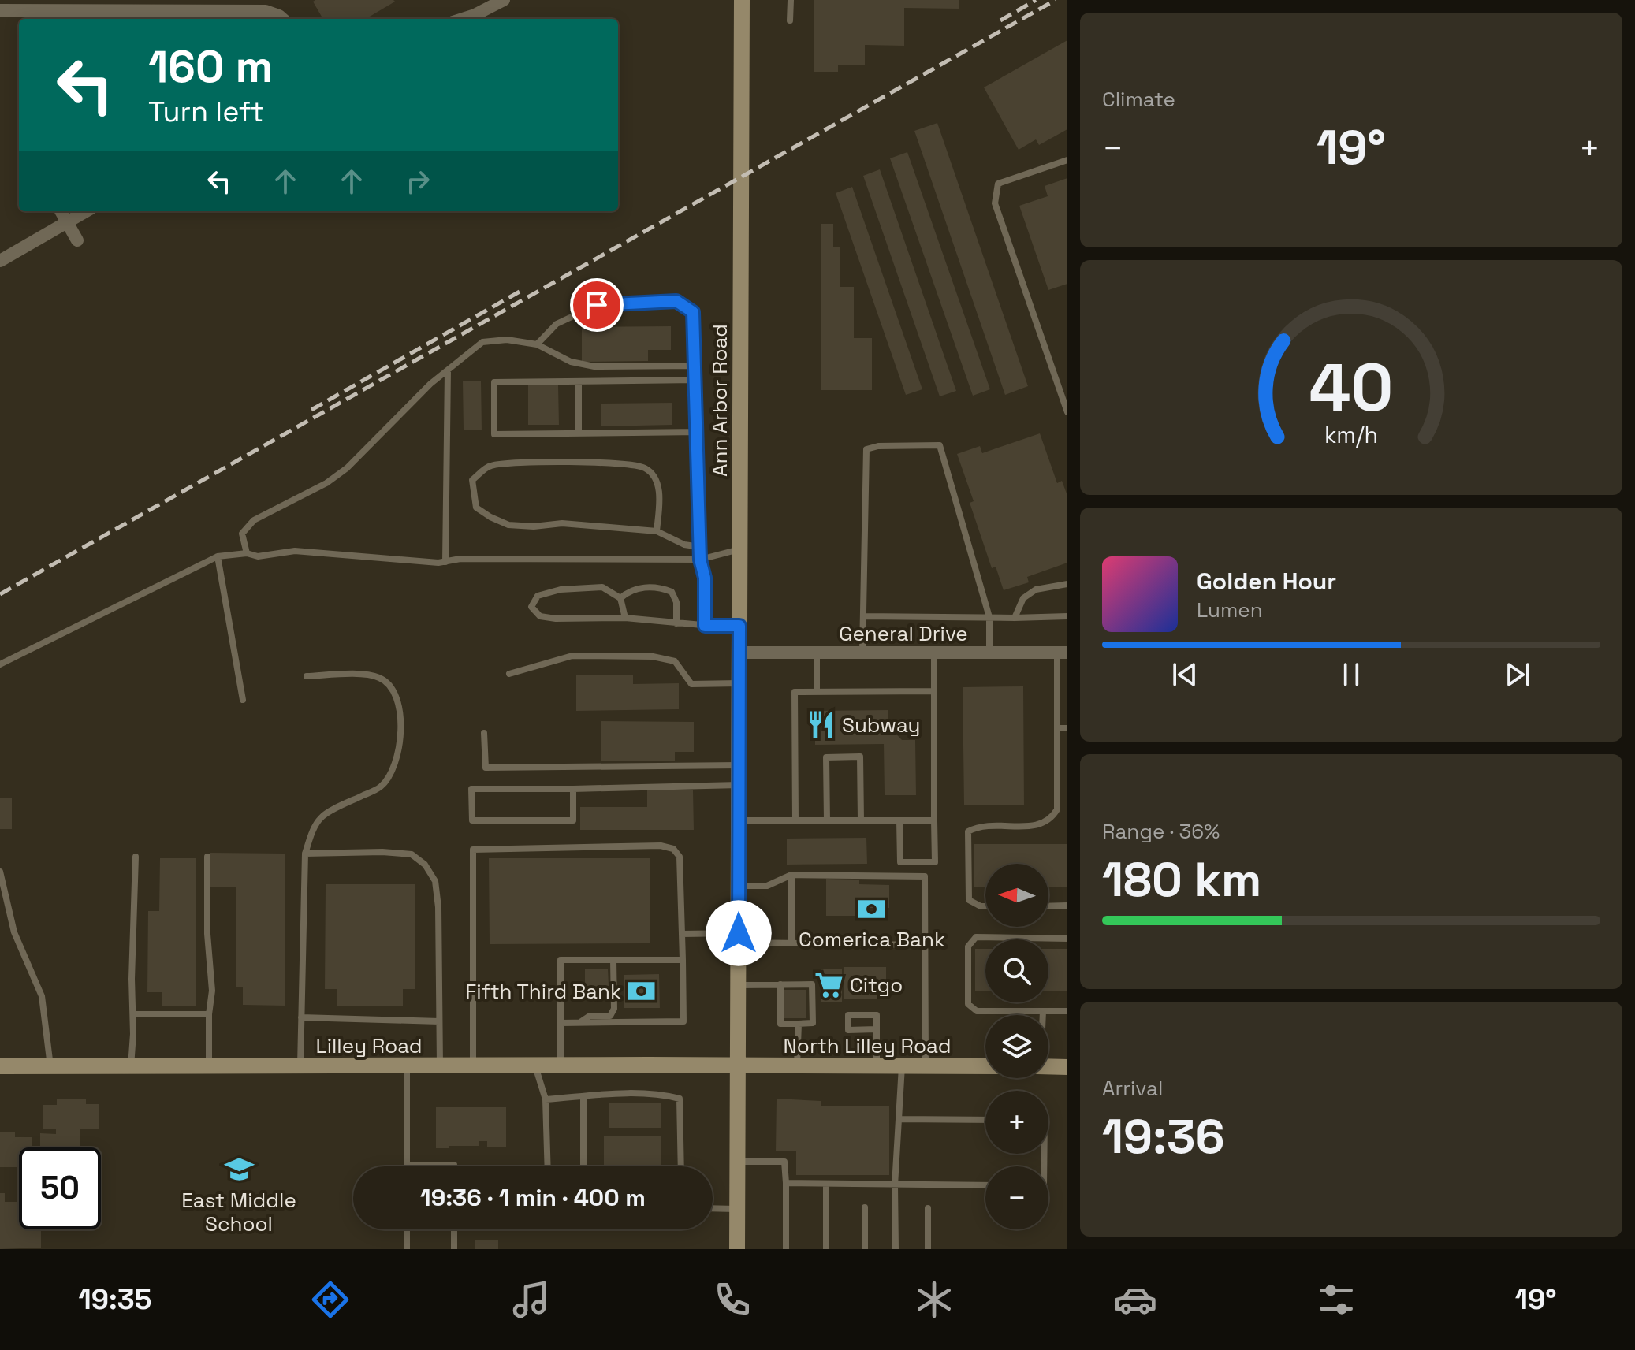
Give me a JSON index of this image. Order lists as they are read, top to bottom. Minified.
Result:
{"streets":{"main road":["Ann Arbor Road","Lilley Road","North Lilley Road"],"street":["General Drive"]},"crossings":[["Ann Arbor Road","General Drive"],["Ann Arbor Road","Lilley Road"],["Ann Arbor Road","North Lilley Road"],["Lilley Road","North Lilley Road"]],"places":{"restaurant":["Subway"],"bank":["Comerica Bank","Fifth Third Bank"],"supermarket":["Citgo"],"school or university":["East Middle School"]},"north":"left","page":{"tile":["Climate",["Range · 36%","180 km"],["Arrival","19:36"]],"turn":["160 m","Turn left"],"heat":["−","19°","+"],"song":["Golden Hour","Lumen"],"map_buttons":["+","−"],"limit":"50","trip":"19:36 · 1 min · 400 m","tabs":["19:35","19°"],"gauge":["40","km/h"]}}
